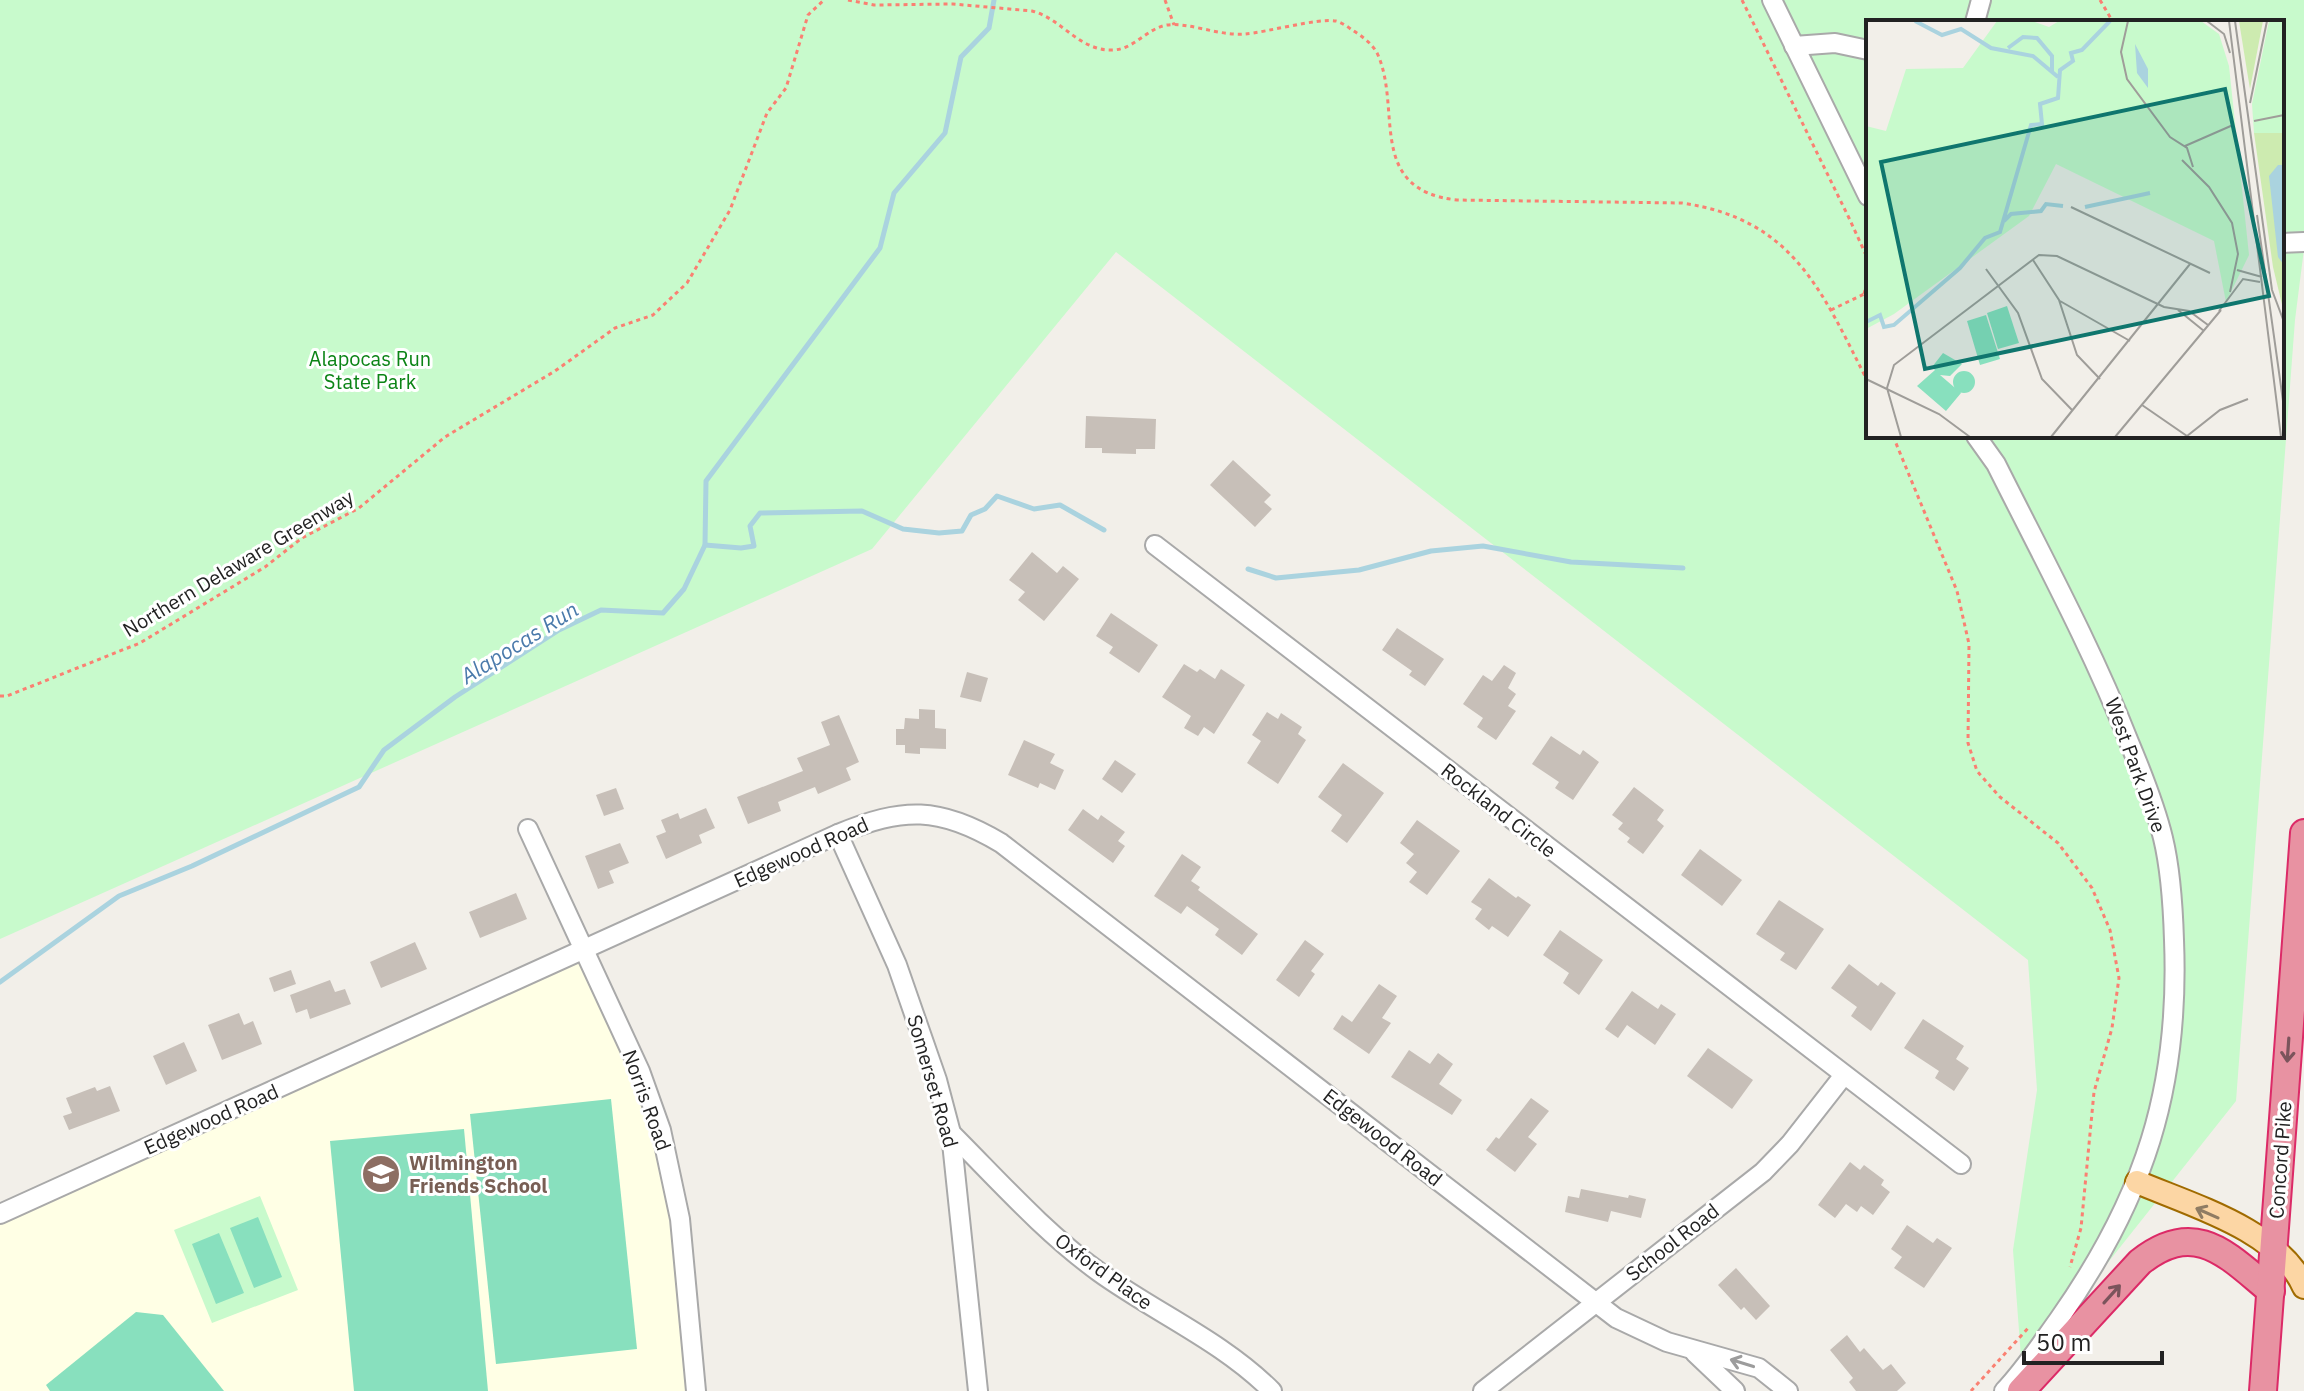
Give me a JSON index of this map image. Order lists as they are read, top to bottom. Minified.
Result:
{"streets":{"highway":["Concord Pike"],"street":["West Park Drive","Rockland Circle","Edgewood Road","Somerset Road","Norris Road","School Road","Oxford Place"],"path":["Northern Delaware Greenway"]},"crossings":[["Rockland Circle","School Road"],["Edgewood Road","Somerset Road"],["Edgewood Road","Norris Road"],["Edgewood Road","School Road"],["Somerset Road","Oxford Place"]],"one_way":["Concord Pike"],"water":["Alapocas Run"],"parks":["Alapocas Run State Park"],"places":{"school or university":["Wilmington Friends School"]},"scale_bar":"50 m"}
